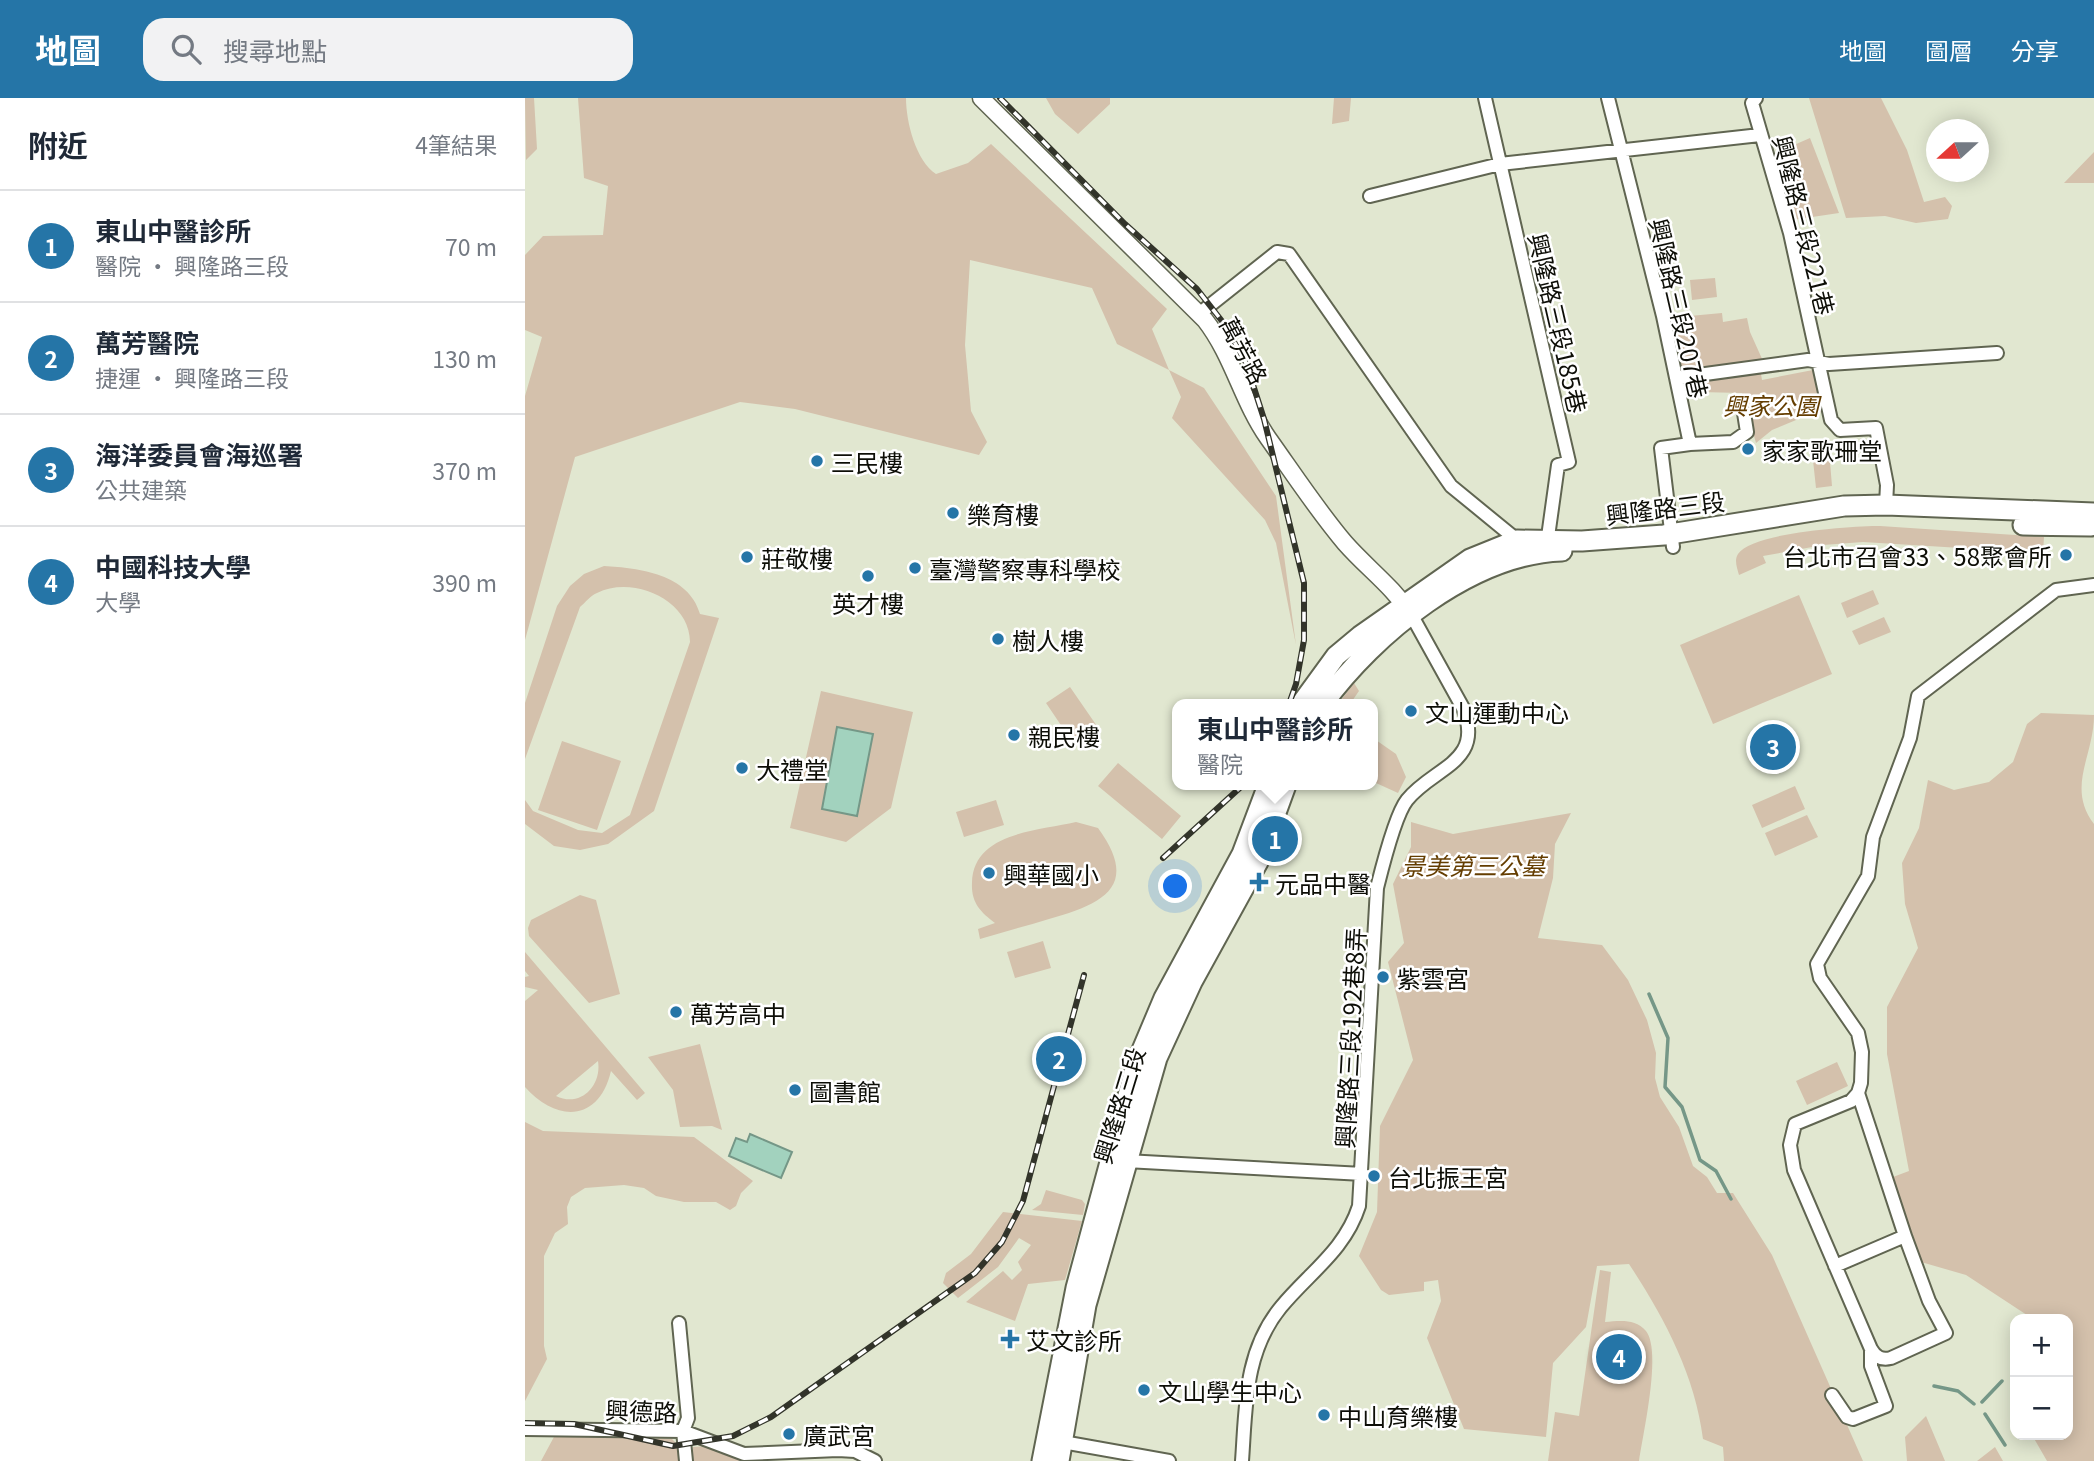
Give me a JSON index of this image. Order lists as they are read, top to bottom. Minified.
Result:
{"streets":{"main road":["興隆路三段"],"street":["興隆路三段221巷","興隆路三段207巷","興隆路三段185巷","萬芳路","興隆路三段192巷8弄","興德路"]},"crossings":[["興隆路三段221巷","興隆路三段"],["興隆路三段185巷","興隆路三段"],["萬芳路","興隆路三段"],["萬芳路","興隆路三段192巷8弄"],["興隆路三段","興隆路三段192巷8弄"]],"parks":["興家公園","景美第三公墓"],"places":{"other":["家家歌珊堂","三民樓","樂育樓","台北市召會33、58聚會所","莊敬樓","臺灣警察專科學校","英才樓","樹人樓","文山運動中心","親民樓","大禮堂","興華國小","紫雲宮","萬芳高中","圖書館","台北振王宮","文山學生中心","中山育樂樓","廣武宮"],"health":["元品中醫","艾文診所"]},"north":"left","page":{"header":"地圖","search":"搜尋地點","nav":["地圖","圖層","分享"],"heading":["附近","4筆結果"],"list":[{"mark":"1","name":"東山中醫診所","note":"醫院 · 興隆路三段","value":"70 m"},{"mark":"2","name":"萬芳醫院","note":"捷運 · 興隆路三段","value":"130 m"},{"mark":"3","name":"海洋委員會海巡署","note":"公共建築","value":"370 m"},{"mark":"4","name":"中國科技大學","note":"大學","value":"390 m"}],"popup":["東山中醫診所","醫院"],"pins":["3","1","2","4"],"map_buttons":["+","−"]}}
